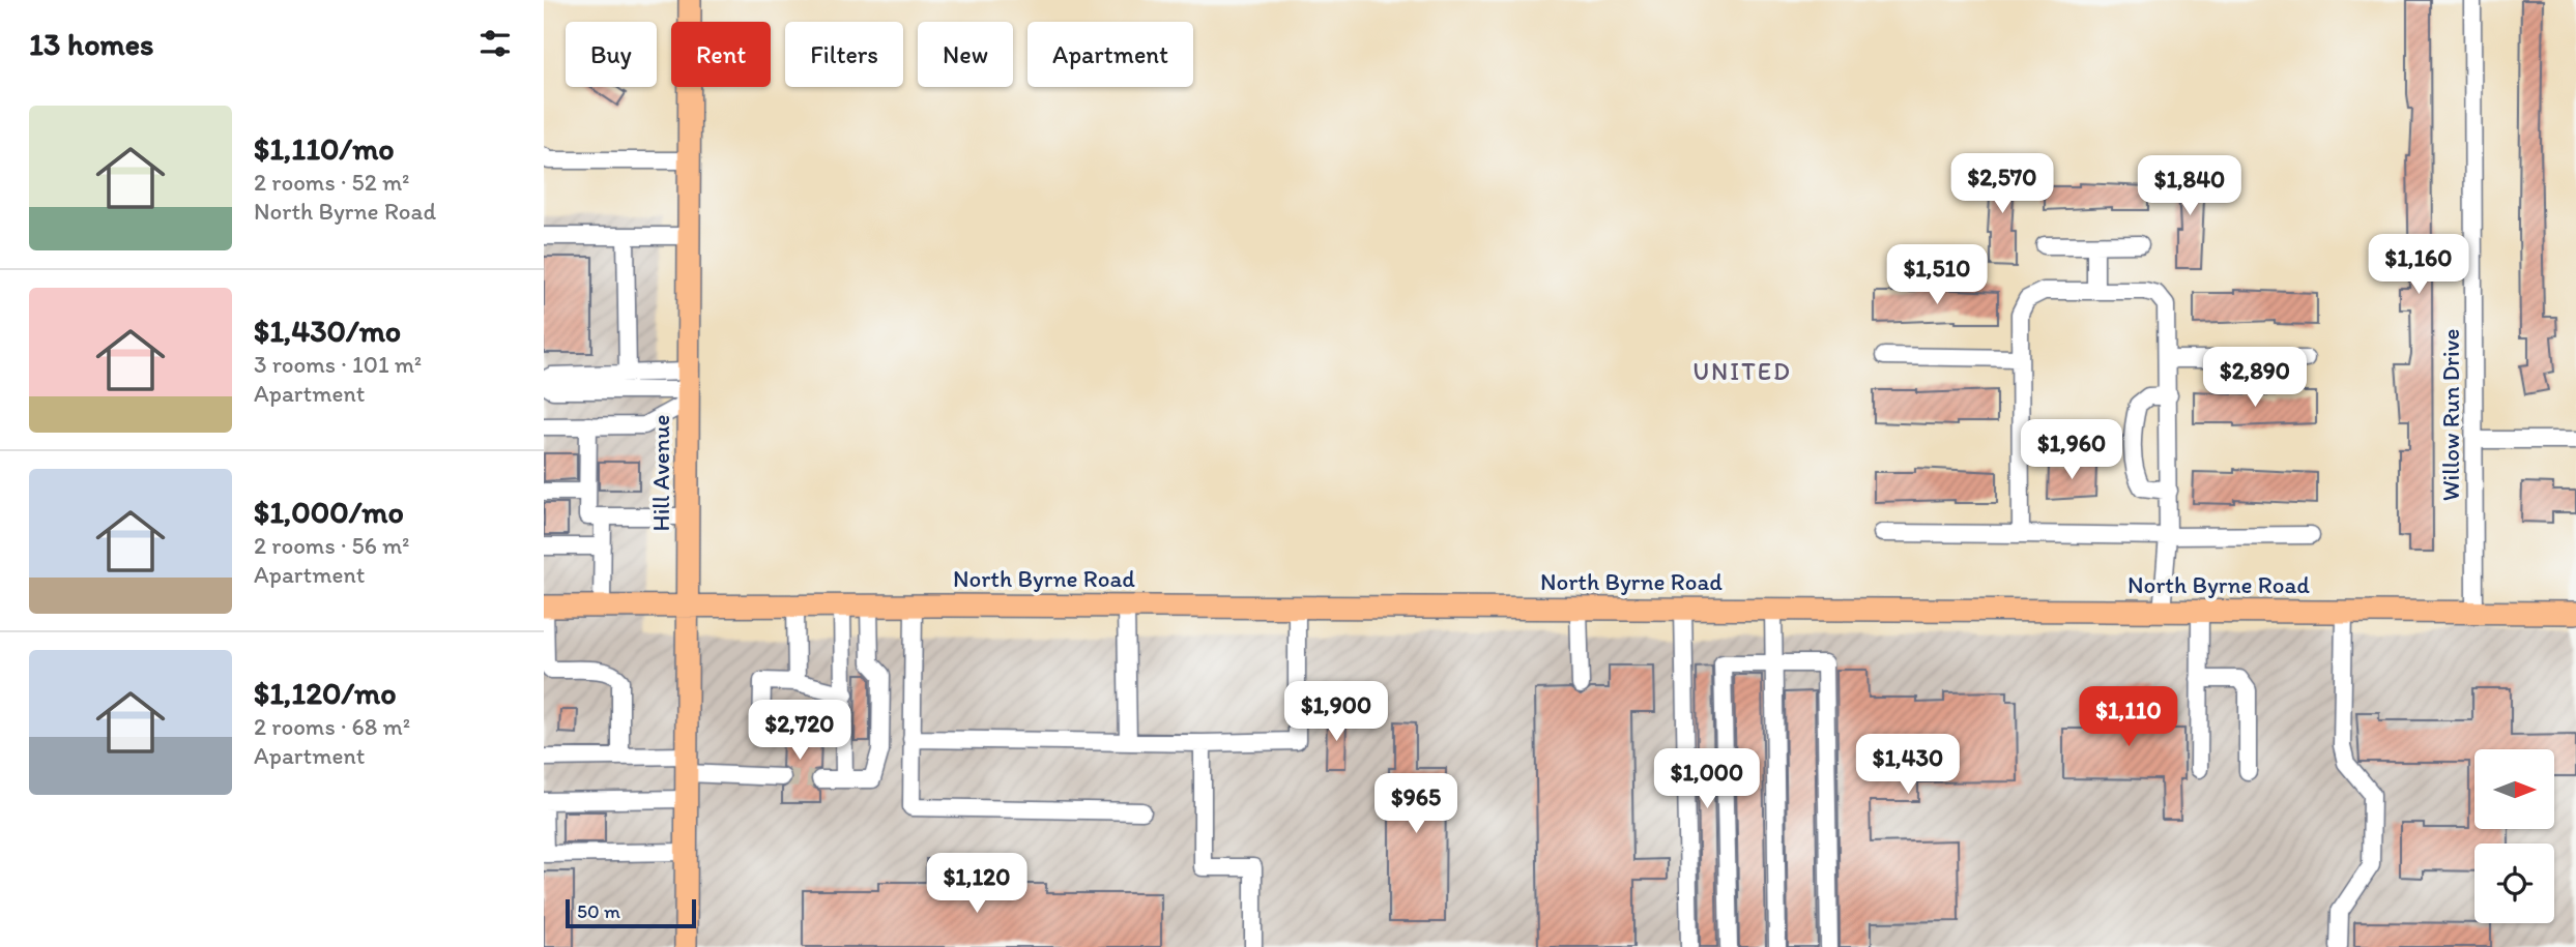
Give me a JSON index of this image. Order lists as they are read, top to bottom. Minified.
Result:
{"streets":{"main road":["Hill Avenue","North Byrne Road"],"street":["Willow Run Drive"]},"crossings":[["Willow Run Drive","North Byrne Road"],["Hill Avenue","North Byrne Road"]],"districts":["UNITED"],"scale_bar":"50 m","north":"right","page":{"heading":"13 homes","chip":["Buy","Rent","Filters","New","Apartment"],"list":[{"name":"$1,110/mo","note":"2 rooms · 52 m² · North Byrne Road"},{"name":"$1,430/mo","note":"3 rooms · 101 m² · Apartment"},{"name":"$1,000/mo","note":"2 rooms · 56 m² · Apartment"},{"name":"$1,120/mo","note":"2 rooms · 68 m² · Apartment"}],"price":["$2,570","$1,840","$1,160","$1,510","$2,890","$1,960","$1,900","$1,110","$2,720","$1,430","$1,000","$965","$1,120"],"scale":"50 m"}}
